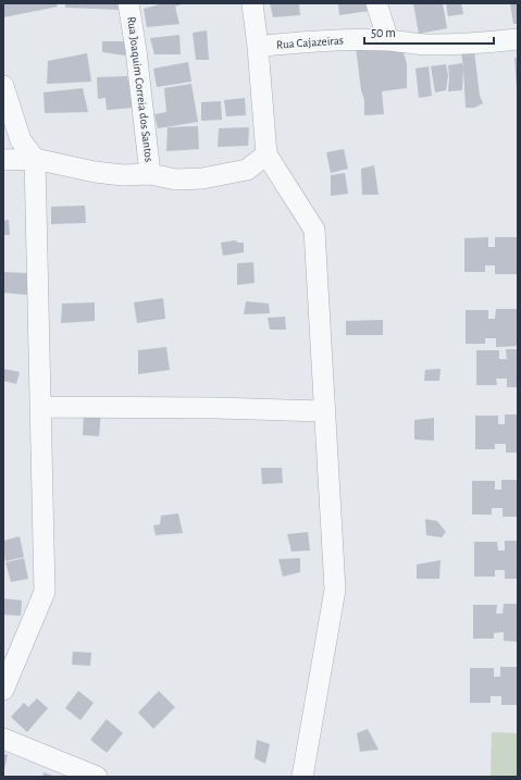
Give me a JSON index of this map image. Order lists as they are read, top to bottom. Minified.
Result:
{"streets":{"street":["Rua Cajazeiras","Rua Joaquim Correia dos Santos"]},"scale_bar":"50 m"}
